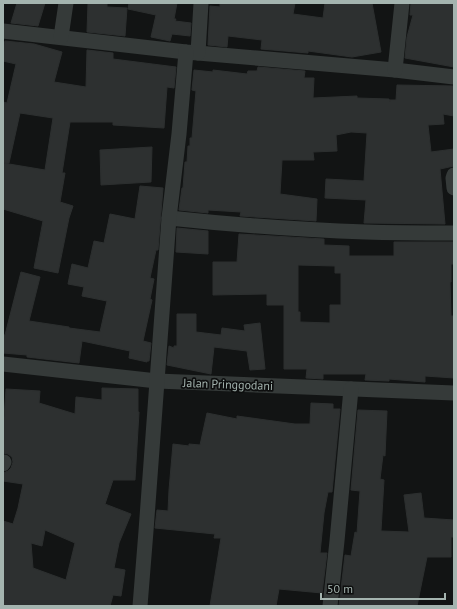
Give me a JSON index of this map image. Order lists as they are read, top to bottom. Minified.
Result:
{"streets":{"street":["Jalan Pringgodani"]},"scale_bar":"50 m"}
